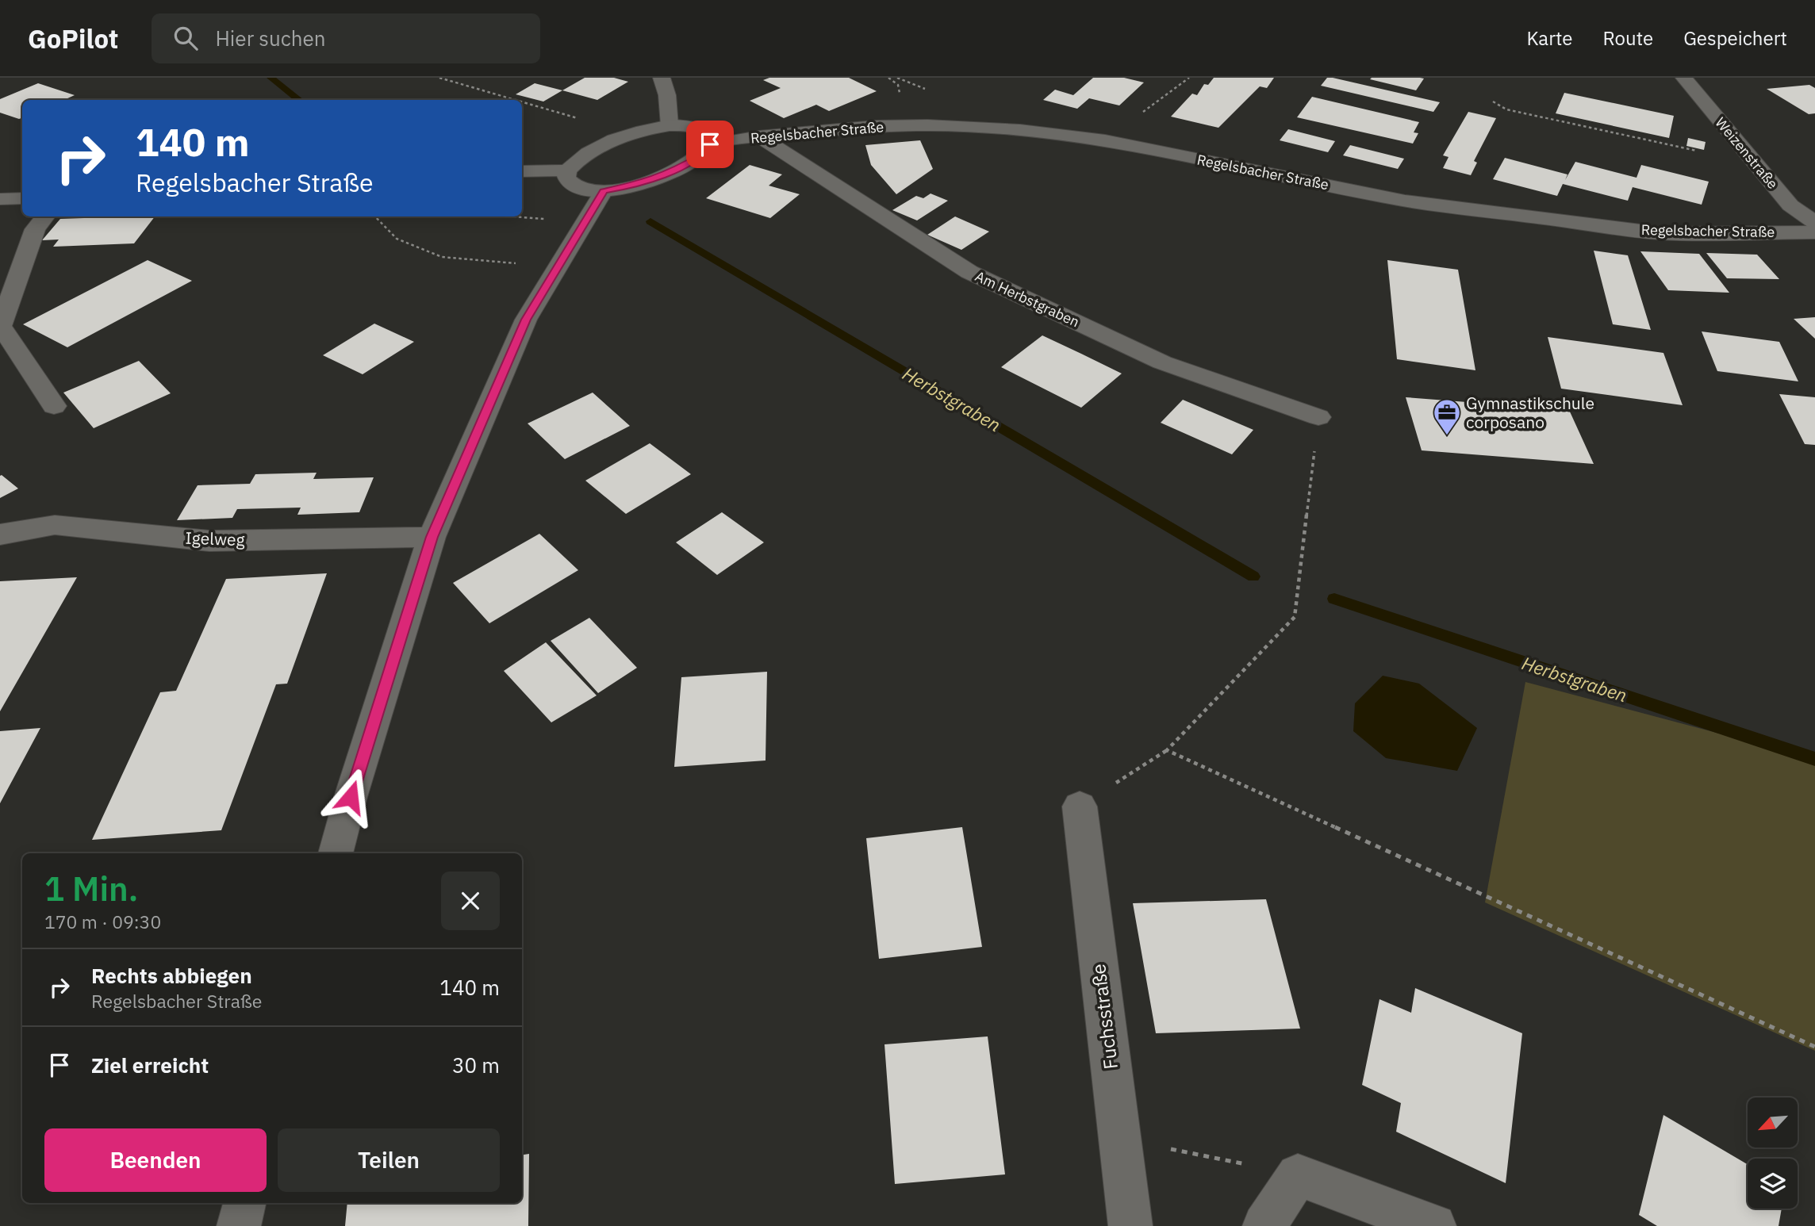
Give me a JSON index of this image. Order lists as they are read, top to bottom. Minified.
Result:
{"streets":{"street":["Regelsbacher Straße","Weizenstraße","Am Herbstgraben","Igelweg","Fuchsstraße"]},"crossings":[["Regelsbacher Straße","Am Herbstgraben"]],"water":["Herbstgraben"],"places":{"office":["Gymnastikschule corposano"]},"north":"bottom left","page":{"header":"GoPilot","search":"Hier suchen","nav":["Karte","Route","Gespeichert"],"turn":["140 m","Regelsbacher Straße"],"heading":["1 Min.","170 m · 09:30"],"list":[{"name":"Rechts abbiegen","note":"Regelsbacher Straße","value":"140 m"},{"name":"Ziel erreicht","value":"30 m"}],"buttons":["Beenden","Teilen"]}}
